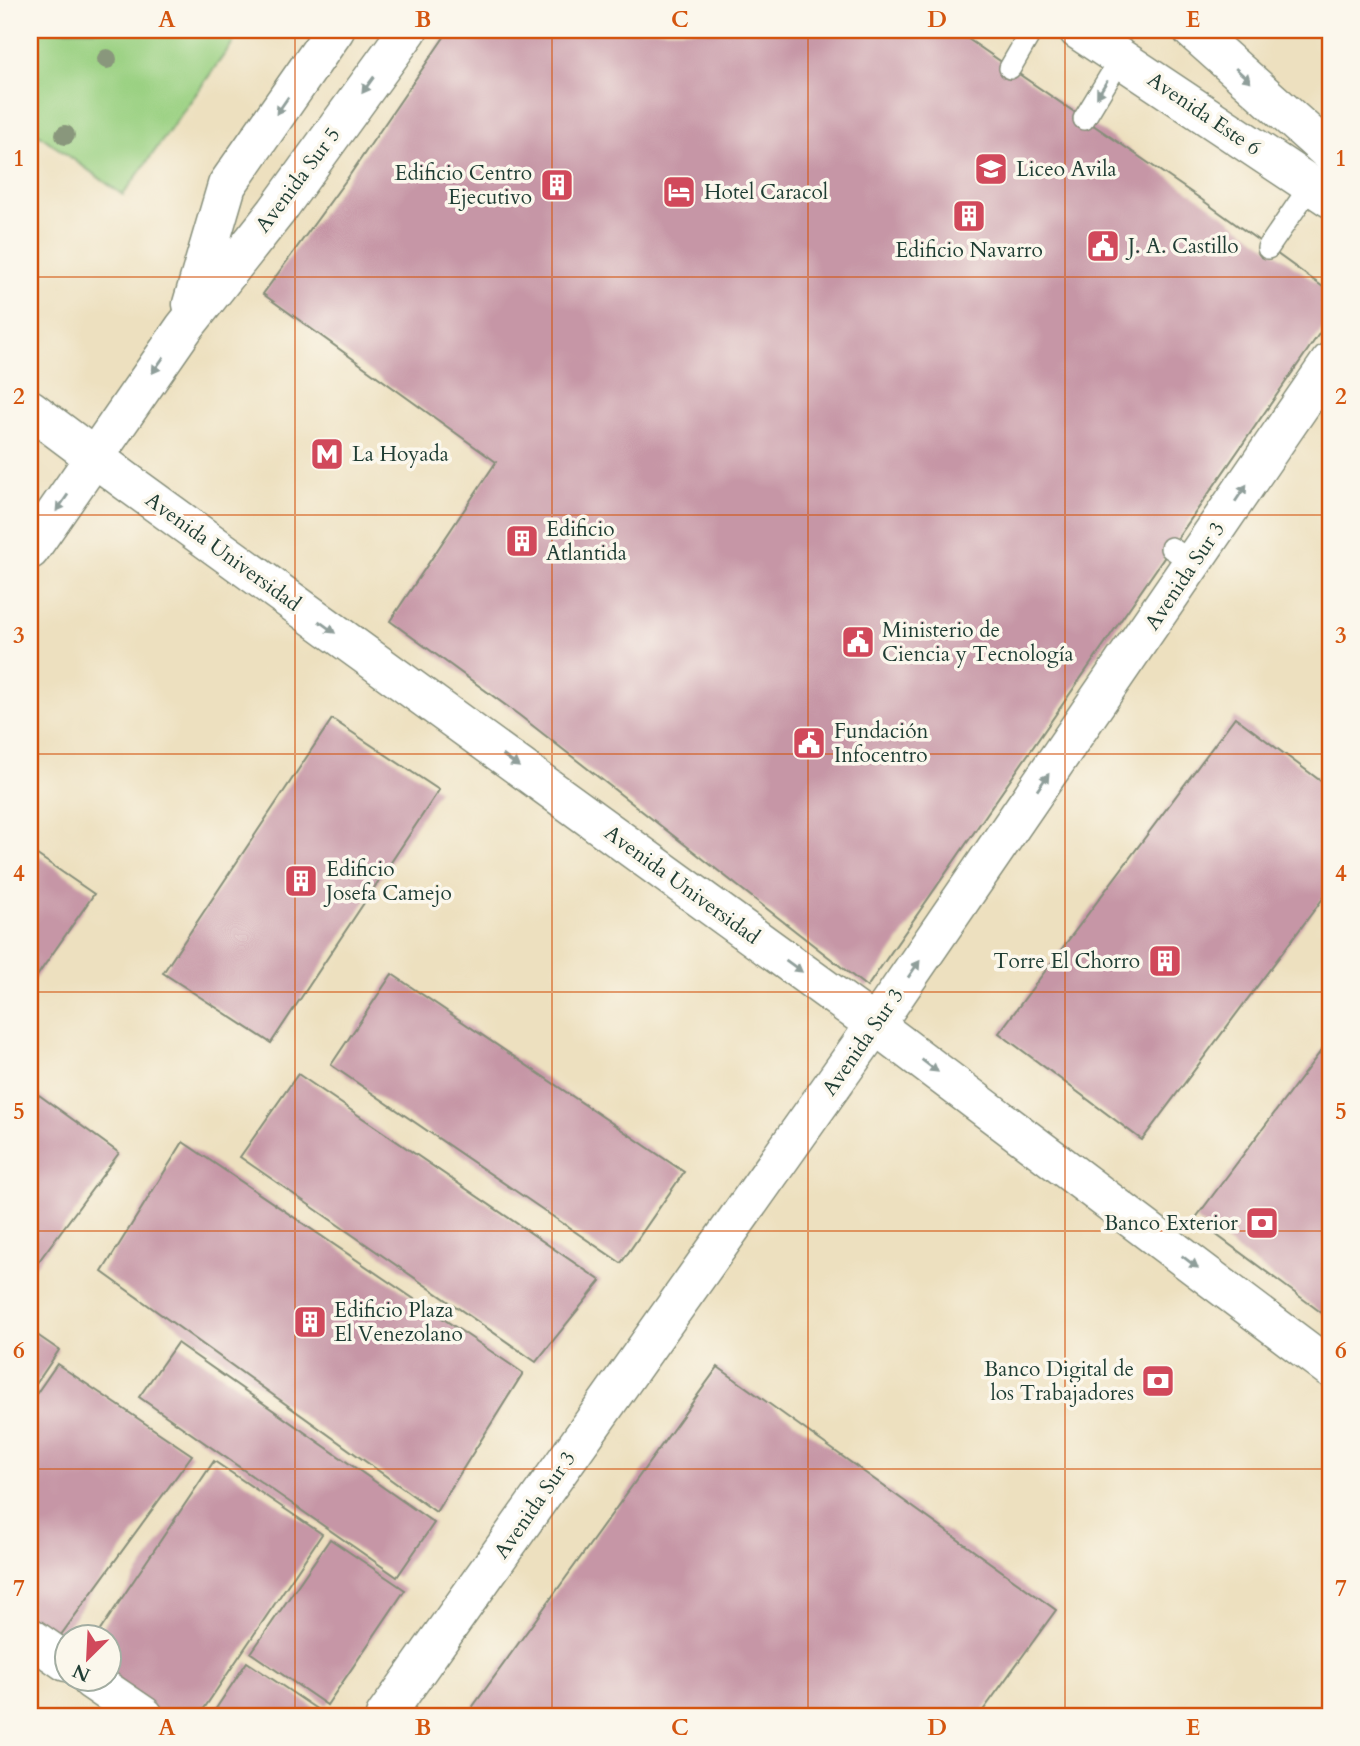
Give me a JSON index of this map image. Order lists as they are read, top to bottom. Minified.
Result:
{"streets":{"street":["Avenida Este 6","Avenida Sur 5","Avenida Universidad","Avenida Sur 3"]},"crossings":[["Avenida Sur 5","Avenida Universidad"],["Avenida Universidad","Avenida Sur 3"]],"one_way":["Avenida Sur 5","Avenida Universidad","Avenida Sur 3"],"places":{"school or university":["Liceo Avila"],"building":["Edificio Centro Ejecutivo","Edificio Navarro","Edificio Atlantida","Edificio Josefa Camejo","Torre El Chorro","Edificio Plaza El Venezolano"],"hotel":["Hotel Caracol"],"public building":["J. A. Castillo","Ministerio de Ciencia y Tecnología","Fundación Infocentro"],"metro station":["La Hoyada"],"bank":["Banco Exterior","Banco Digital de los Trabajadores"]},"north":"bottom left","grid":{"columns":["A","B","C","D","E"],"rows":["1","2","3","4","5","6","7"]}}
